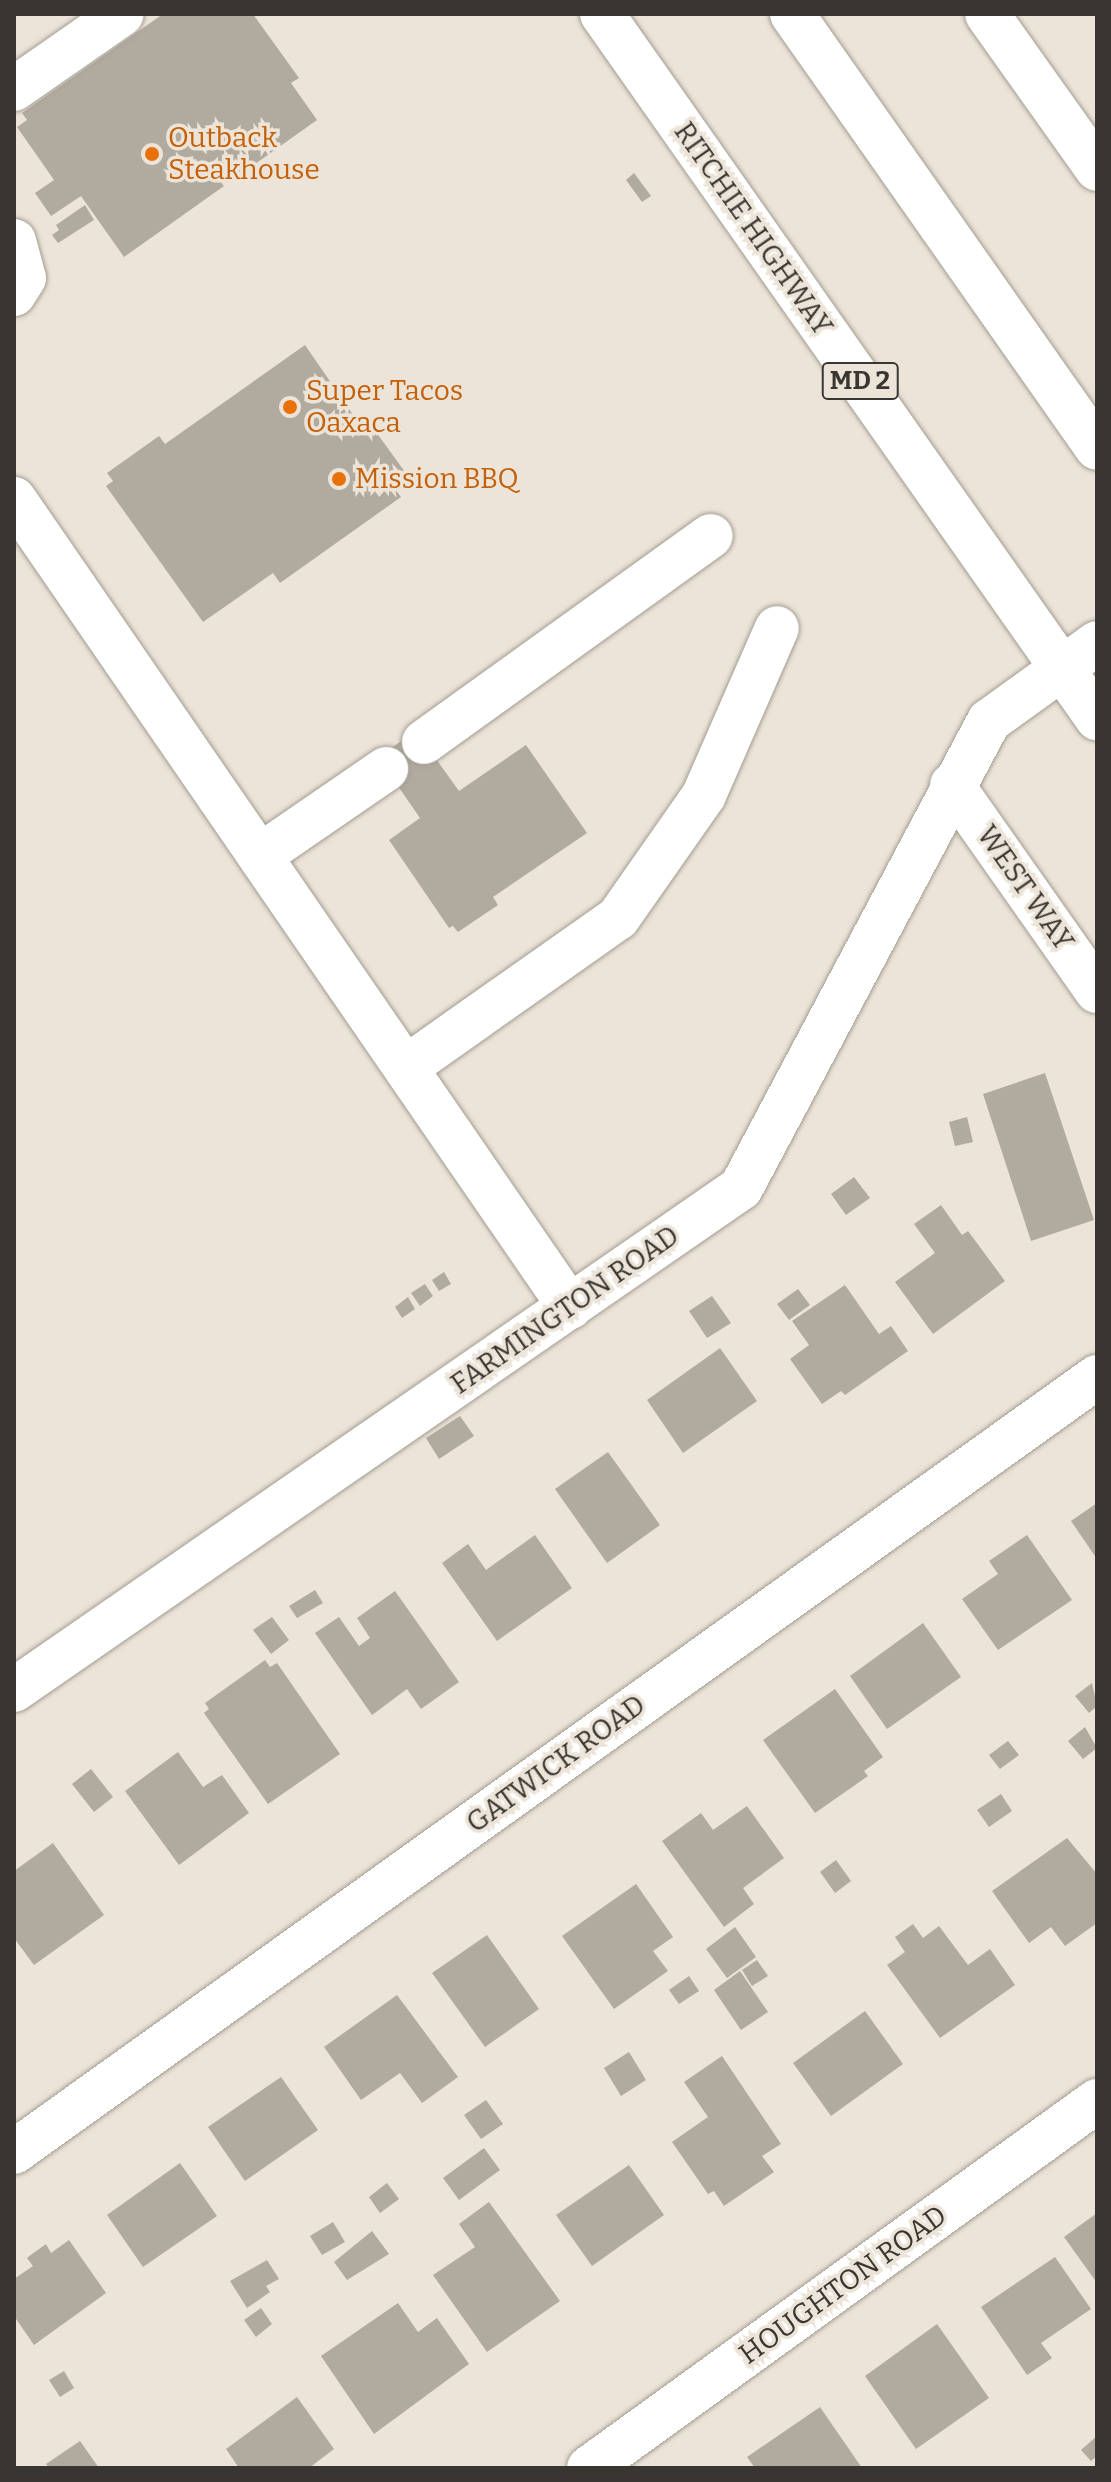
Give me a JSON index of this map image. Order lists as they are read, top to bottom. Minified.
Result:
{"streets":{"street":["RITCHIE HIGHWAY","MD 2","WEST WAY","FARMINGTON ROAD","GATWICK ROAD","HOUGHTON ROAD"]},"crossings":[["RITCHIE HIGHWAY","FARMINGTON ROAD"],["WEST WAY","FARMINGTON ROAD"]],"places":["Outback Steakhouse","Super Tacos Oaxaca","Mission BBQ"]}
